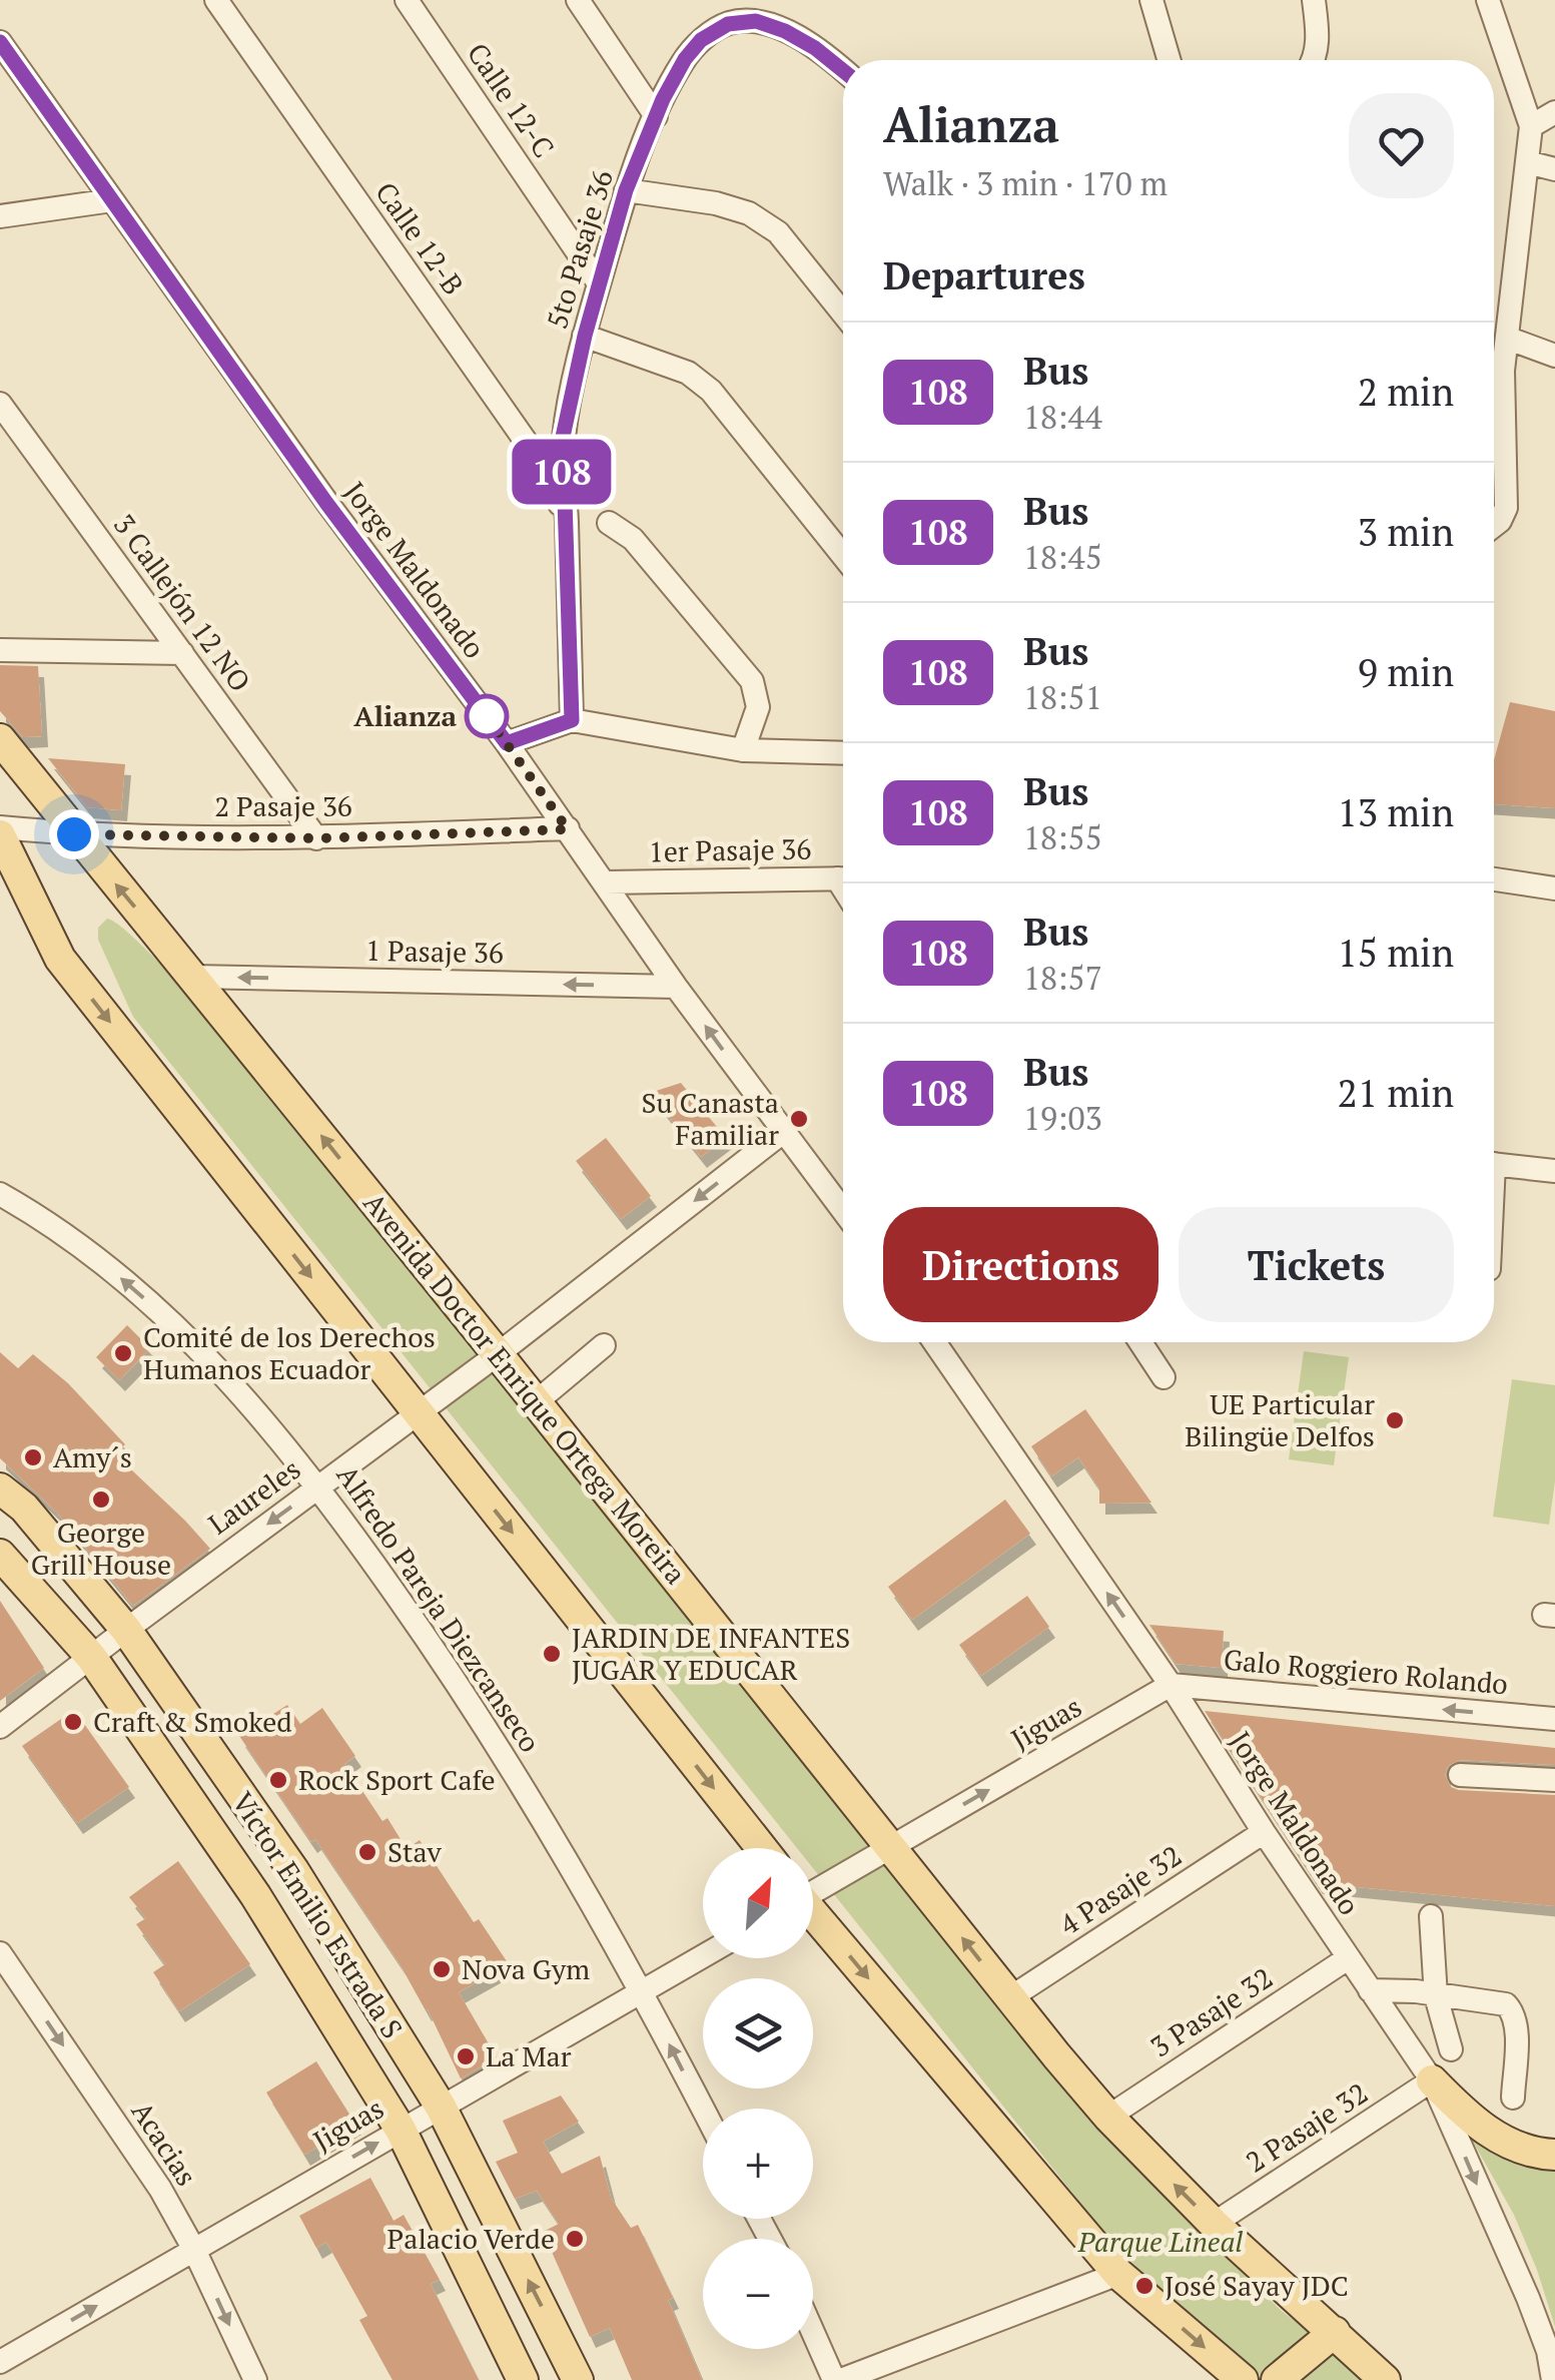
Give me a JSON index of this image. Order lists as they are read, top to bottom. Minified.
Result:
{"streets":{"main road":["Avenida Doctor Enrique Ortega Moreira","Víctor Emilio Estrada S"],"street":["Calle 12-C","Calle 12-B","5to Pasaje 36","Jorge Maldonado","3 Callejón 12 NO","2 Pasaje 36","1er Pasaje 36","1 Pasaje 36","Laureles","Alfredo Pareja Diezcanseco","Galo Roggiero Rolando","Jiguas","4 Pasaje 32","3 Pasaje 32","2 Pasaje 32","Acacias"]},"crossings":[["Calle 12-C","5to Pasaje 36"],["Calle 12-B","5to Pasaje 36"],["Jorge Maldonado","2 Pasaje 36"],["Jorge Maldonado","1er Pasaje 36"],["Jorge Maldonado","1 Pasaje 36"],["Jorge Maldonado","Laureles"],["Jorge Maldonado","Galo Roggiero Rolando"],["Jorge Maldonado","Jiguas"],["Jorge Maldonado","4 Pasaje 32"],["Jorge Maldonado","3 Pasaje 32"],["Jorge Maldonado","2 Pasaje 32"],["3 Callejón 12 NO","2 Pasaje 36"],["2 Pasaje 36","Avenida Doctor Enrique Ortega Moreira"],["1 Pasaje 36","Avenida Doctor Enrique Ortega Moreira"],["Avenida Doctor Enrique Ortega Moreira","Laureles"],["Avenida Doctor Enrique Ortega Moreira","Jiguas"],["Avenida Doctor Enrique Ortega Moreira","4 Pasaje 32"],["Avenida Doctor Enrique Ortega Moreira","3 Pasaje 32"],["Avenida Doctor Enrique Ortega Moreira","2 Pasaje 32"],["Laureles","Alfredo Pareja Diezcanseco"],["Laureles","Víctor Emilio Estrada S"],["Alfredo Pareja Diezcanseco","Jiguas"],["Galo Roggiero Rolando","Jiguas"],["Jiguas","Víctor Emilio Estrada S"],["Jiguas","Acacias"]],"one_way":["1 Pasaje 36","Laureles","Alfredo Pareja Diezcanseco","Galo Roggiero Rolando","Jiguas","Acacias"],"parks":["Parque Lineal"],"places":["Alianza","Su Canasta Familiar","Comité de los Derechos Humanos Ecuador","UE Particular Bilingüe Delfos","Amy´s","George Grill House","JARDIN DE INFANTES JUGAR Y EDUCAR","Craft & Smoked","Rock Sport Cafe","Stav","Nova Gym","La Mar","Palacio Verde","José Sayay JDC"],"lines":["bus line 108"],"north":"top right","page":{"on_map":"108","heading":[["Alianza","Walk · 3 min · 170 m"],"Departures"],"list":[{"mark":"108","name":"Bus","note":"18:44","value":"2 min"},{"mark":"108","name":"Bus","note":"18:45","value":"3 min"},{"mark":"108","name":"Bus","note":"18:51","value":"9 min"},{"mark":"108","name":"Bus","note":"18:55","value":"13 min"},{"mark":"108","name":"Bus","note":"18:57","value":"15 min"},{"mark":"108","name":"Bus","note":"19:03","value":"21 min"}],"buttons":["Directions","Tickets"],"map_buttons":["+","−"]}}
